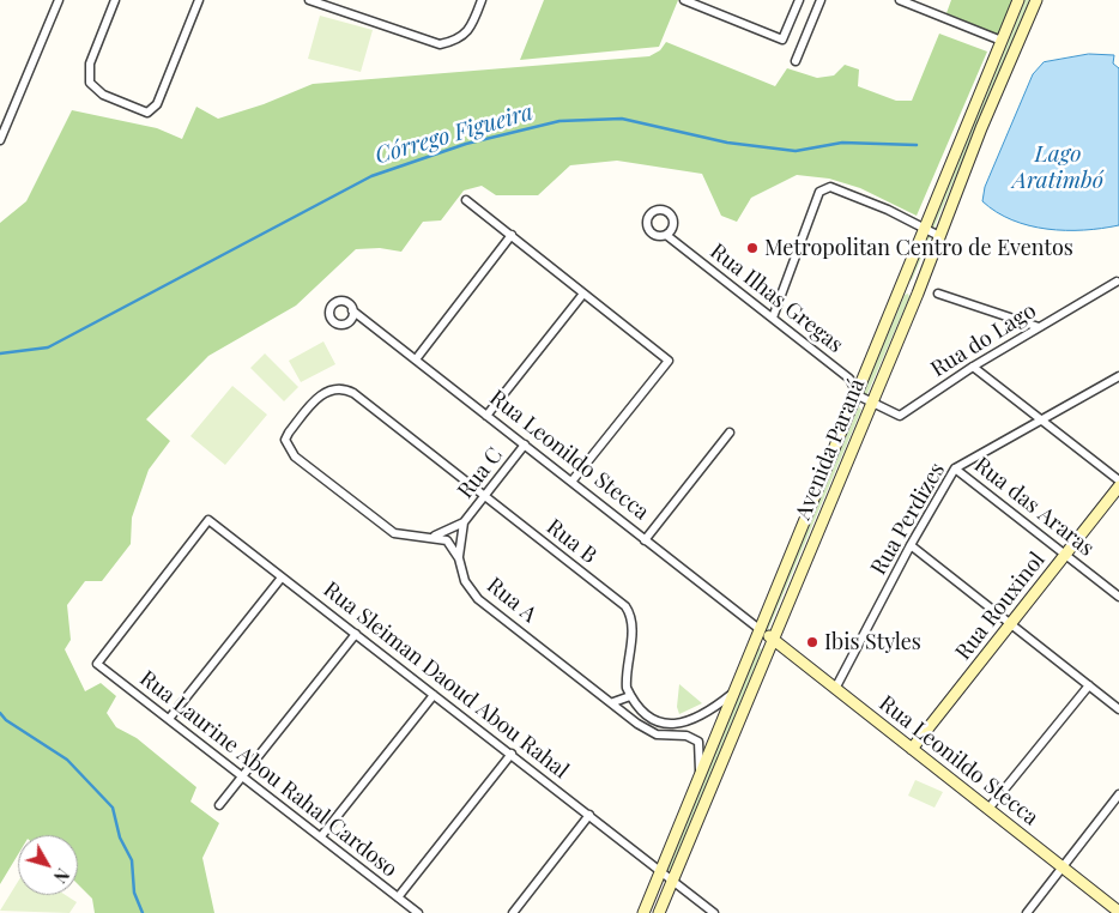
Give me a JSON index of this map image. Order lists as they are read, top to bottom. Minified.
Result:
{"streets":{"main road":["Avenida Paraná","Rua Leonildo Stecca","Rua Rouxinol"],"street":["Rua Ilhas Gregas","Rua do Lago","Rua C","Rua das Araras","Rua Perdizes","Rua B","Rua A","Rua Sleiman Daoud Abou Rahal","Rua Laurine Abou Rahal Cardoso"]},"crossings":[["Rua Ilhas Gregas","Avenida Paraná"],["Rua do Lago","Avenida Paraná"],["Avenida Paraná","Rua Leonildo Stecca"],["Avenida Paraná","Rua Sleiman Daoud Abou Rahal"],["Rua Leonildo Stecca","Rua C"],["Rua Leonildo Stecca","Rua Perdizes"],["Rua Leonildo Stecca","Rua Rouxinol"],["Rua C","Rua B"],["Rua C","Rua A"],["Rua das Araras","Rua Perdizes"],["Rua das Araras","Rua Rouxinol"],["Rua B","Rua A"],["Rua Sleiman Daoud Abou Rahal","Rua Laurine Abou Rahal Cardoso"]],"water":["Córrego Figueira","Lago Aratimbó"],"places":["Metropolitan Centro de Eventos","Ibis Styles"],"north":"bottom right"}
